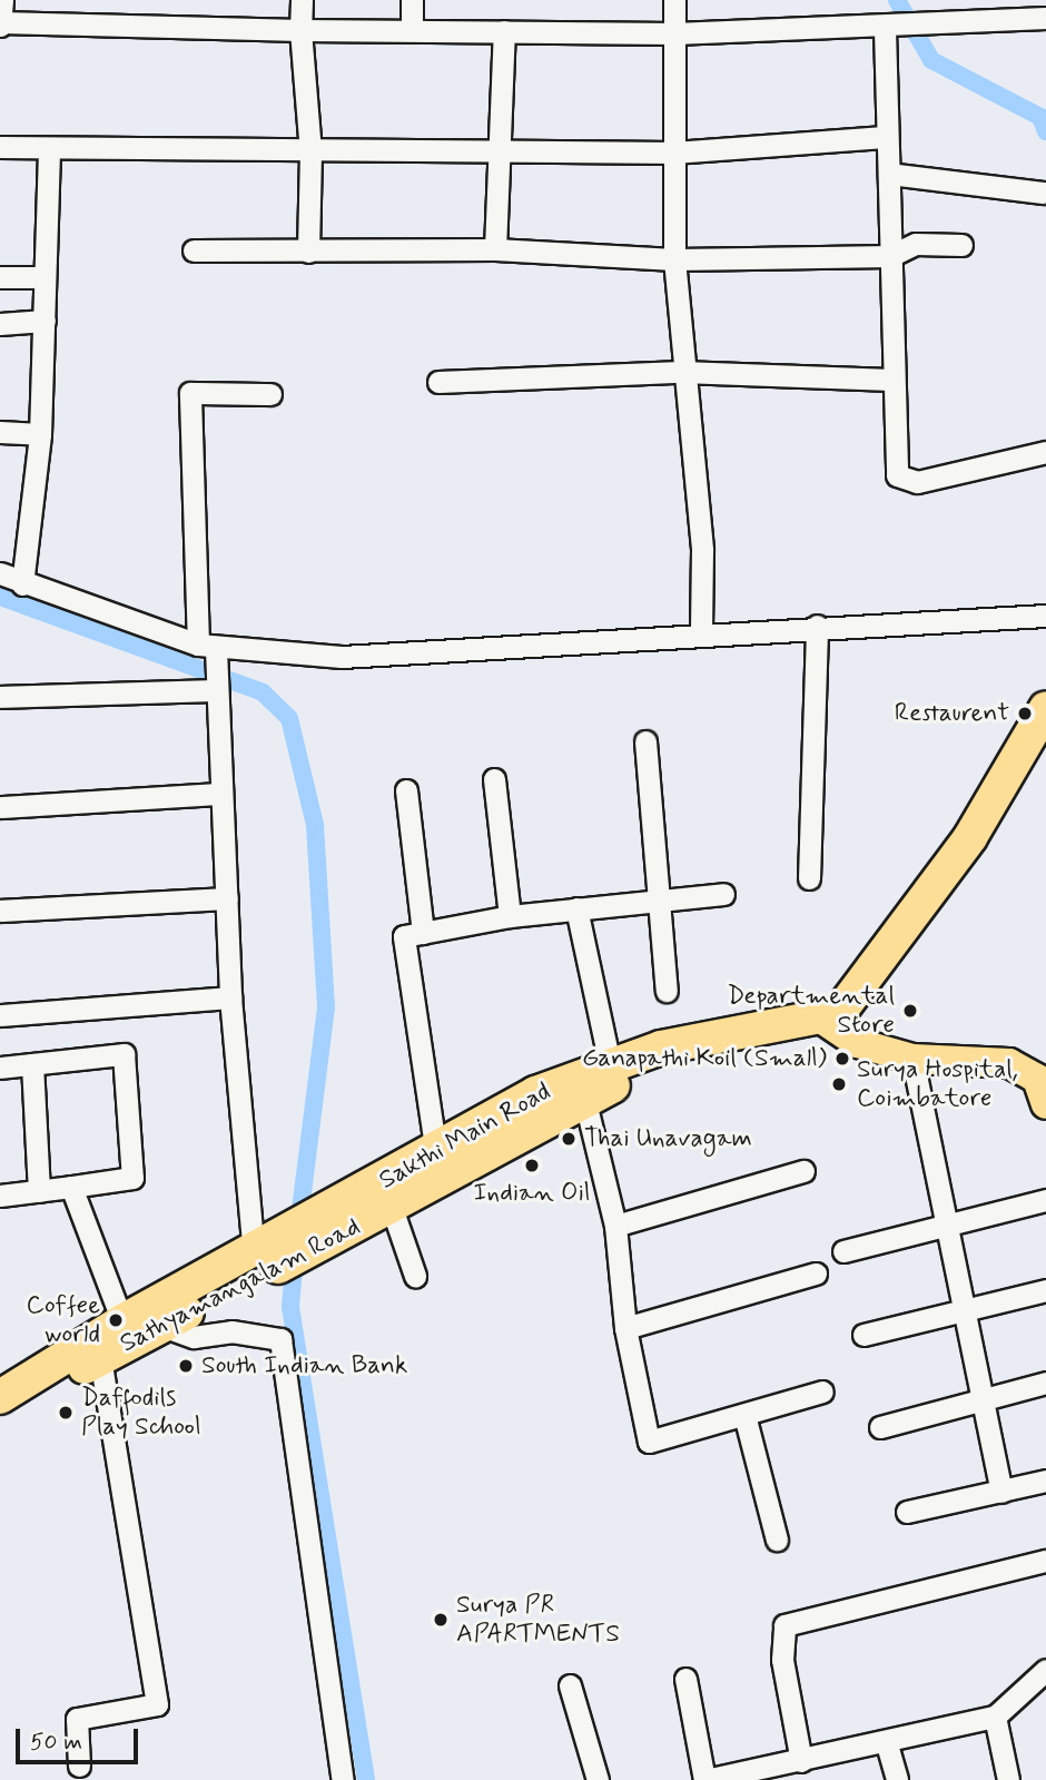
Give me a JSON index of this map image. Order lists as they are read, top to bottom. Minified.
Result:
{"streets":{"highway":["Sakthi Main Road","Sathyamangalam Road"]},"crossings":[["Sakthi Main Road","Sathyamangalam Road"]],"places":["Restaurent","Departmental Store","Ganapathi Koil (Small)","Surya Hospital, Coimbatore","Thai Unavagam","Indian Oil","Coffee world","South Indian Bank","Daffodils Play School","Surya PR APARTMENTS"],"scale_bar":"50 m"}
